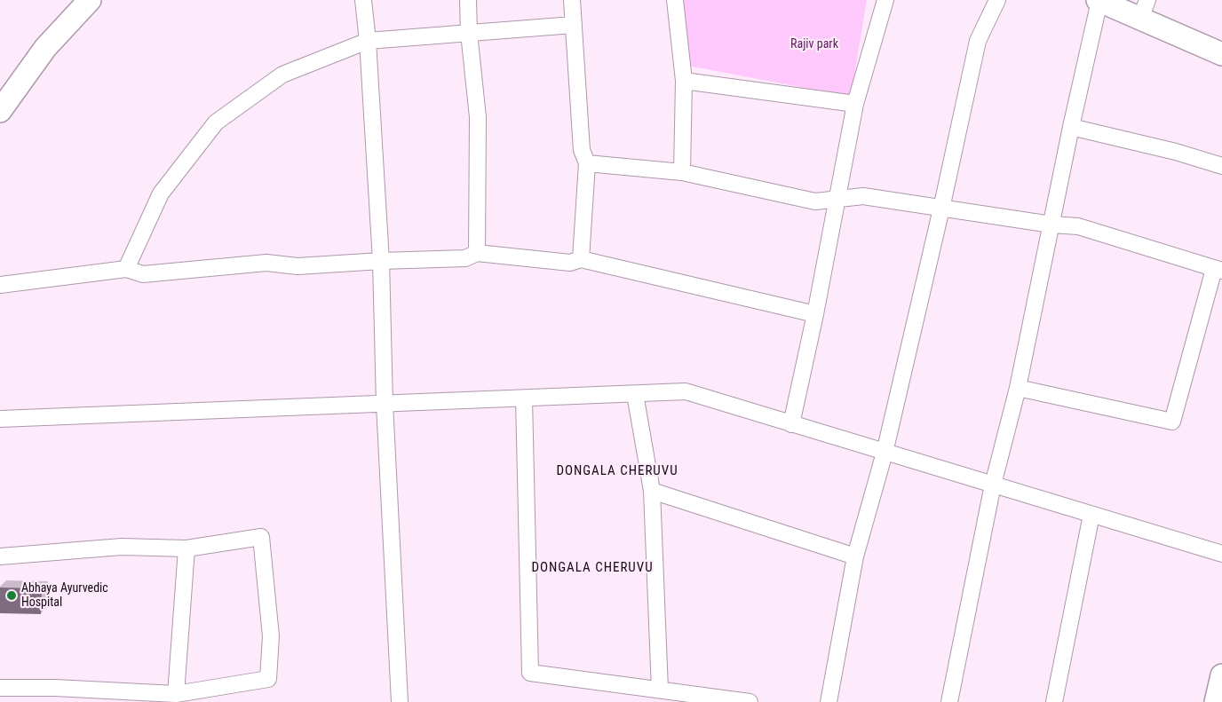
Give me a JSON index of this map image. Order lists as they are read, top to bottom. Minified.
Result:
{"districts":["DONGALA CHERUVU","DONGALA CHERUVU"],"parks":["Rajiv park"],"places":["Abhaya Ayurvedic Hospital"]}
